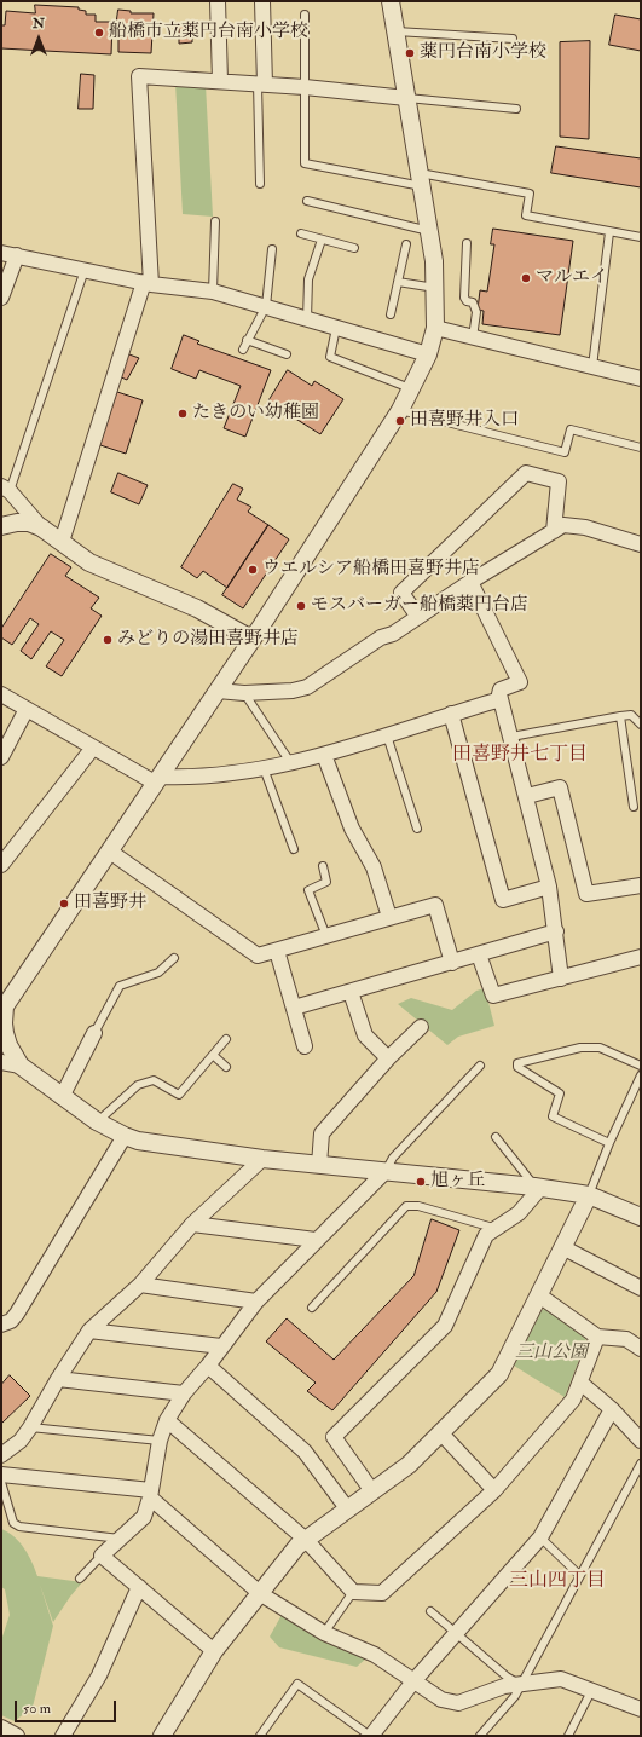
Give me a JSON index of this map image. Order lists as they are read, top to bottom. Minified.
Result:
{"districts":["田喜野井七丁目","三山四丁目"],"parks":["三山公園"],"places":["船橋市立薬円台南小学校","薬円台南小学校","マルエイ","たきのい幼稚園","田喜野井入口","ウエルシア船橋田喜野井店","モスバーガー船橋薬円台店","みどりの湯田喜野井店","田喜野井","旭ヶ丘"],"scale_bar":"50 m","north":"top"}
